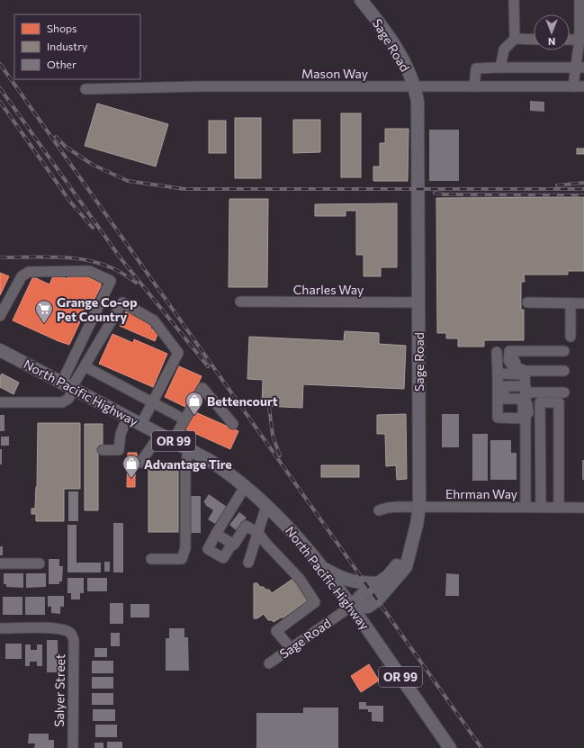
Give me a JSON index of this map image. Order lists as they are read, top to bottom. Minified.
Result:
{"streets":{"main road":["Sage Road","North Pacific Highway","OR 99"],"street":["Mason Way","Charles Way","Ehrman Way","Salyer Street"]},"crossings":[["Sage Road","Mason Way"],["Sage Road","Charles Way"],["Sage Road","North Pacific Highway"],["Sage Road","Ehrman Way"]],"places":{"supermarket":["Grange Co-op Pet Country"],"shop":["Bettencourt","Advantage Tire"]},"legend":["Shops","Industry","Other"],"north":"bottom"}
